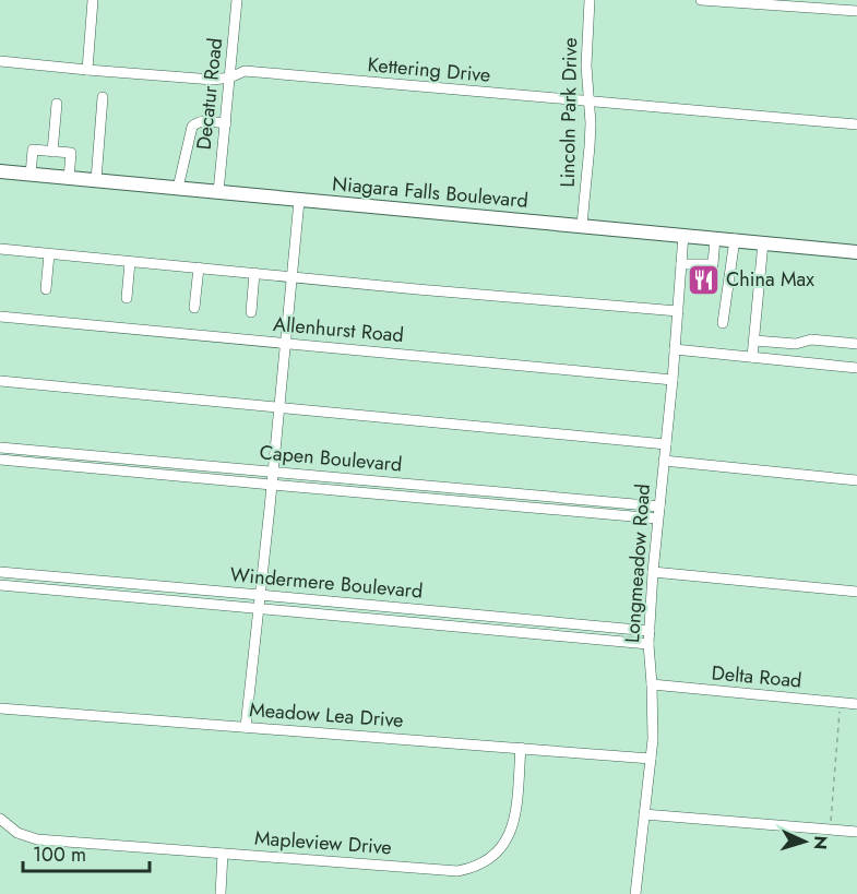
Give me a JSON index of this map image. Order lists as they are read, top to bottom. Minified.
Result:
{"streets":{"main road":["Niagara Falls Boulevard"],"street":["Kettering Drive","Decatur Road","Lincoln Park Drive","Allenhurst Road","Capen Boulevard","Longmeadow Road","Windermere Boulevard","Delta Road","Meadow Lea Drive","Mapleview Drive"]},"crossings":[["Kettering Drive","Decatur Road"],["Kettering Drive","Lincoln Park Drive"],["Decatur Road","Niagara Falls Boulevard"],["Lincoln Park Drive","Niagara Falls Boulevard"],["Niagara Falls Boulevard","Longmeadow Road"],["Allenhurst Road","Longmeadow Road"],["Capen Boulevard","Longmeadow Road"],["Longmeadow Road","Windermere Boulevard"],["Longmeadow Road","Delta Road"],["Longmeadow Road","Meadow Lea Drive"],["Meadow Lea Drive","Mapleview Drive"]],"places":{"restaurant":["China Max"]},"scale_bar":"100 m","north":"right"}
